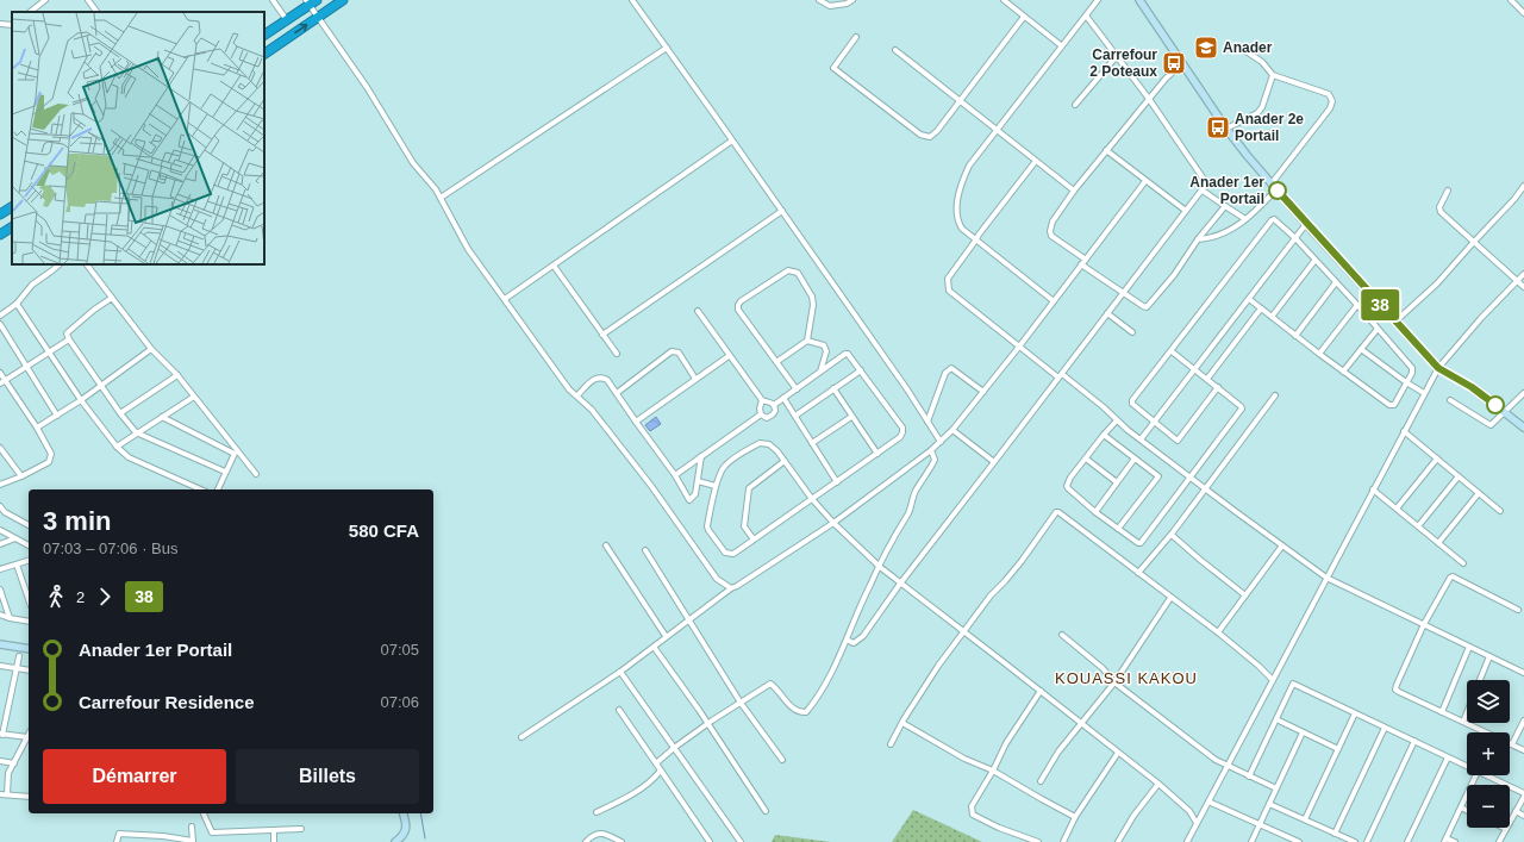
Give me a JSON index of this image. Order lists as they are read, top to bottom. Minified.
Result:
{"districts":["KOUASSI KAKOU"],"places":{"school or university":["Anader"],"bus stop":["Carrefour 2 Poteaux","Anader 2e Portail"],"other":["Anader 1er Portail"]},"lines":["bus line 38"],"page":{"on_map":"38","heading":["3 min","07:03 – 07:06 · Bus","580 CFA"],"legs":["2","38"],"list":[{"name":"Anader 1er Portail","value":"07:05"},{"name":"Carrefour Residence","value":"07:06"}],"map_buttons":["+","−"],"buttons":["Démarrer","Billets"]}}
